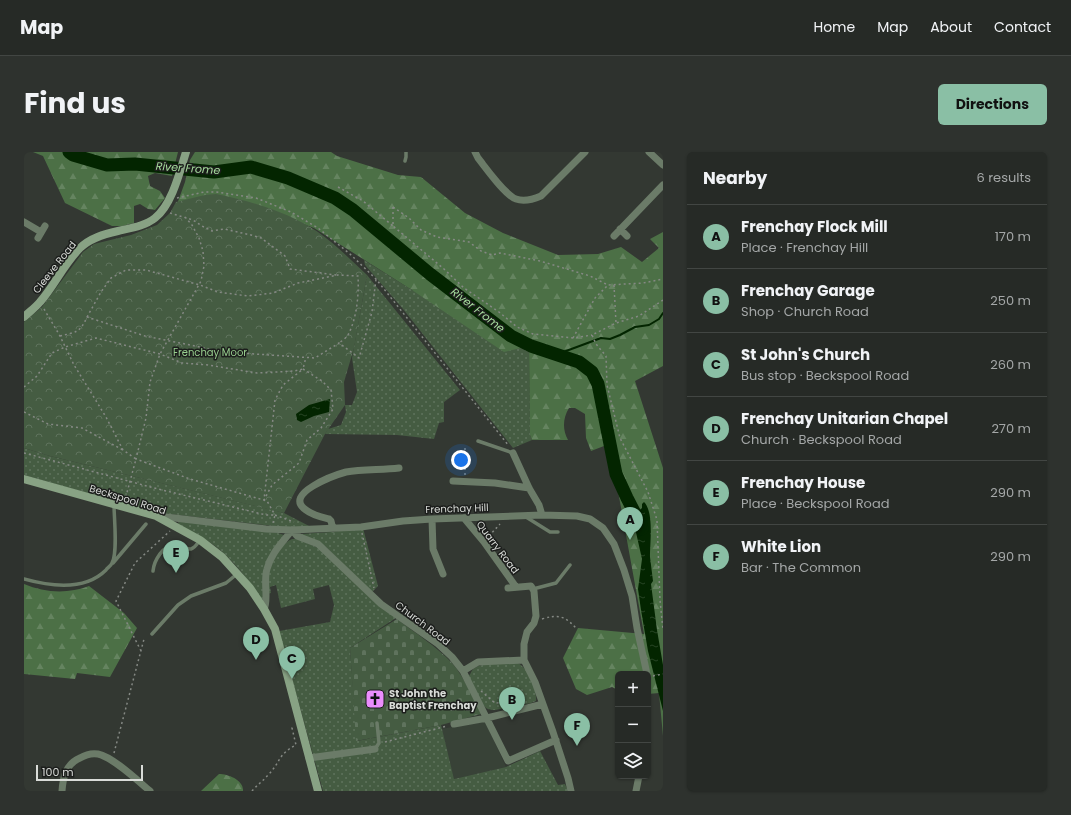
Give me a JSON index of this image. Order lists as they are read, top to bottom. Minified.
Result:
{"streets":{"street":["Cleeve Road","Beckspool Road","Frenchay Hill","Quarry Road","Church Road"]},"crossings":[["Beckspool Road","Frenchay Hill"],["Frenchay Hill","Quarry Road"],["Frenchay Hill","Church Road"]],"water":["River Frome"],"parks":["Frenchay Moor"],"places":{"church":["St John the Baptist Frenchay"]},"scale_bar":"100 m","page":{"header":"Map","nav":["Home","Map","About","Contact"],"title":"Find us","buttons":"Directions","heading":["Nearby","6 results"],"list":[{"mark":"A","name":"Frenchay Flock Mill","note":"Place · Frenchay Hill","value":"170 m"},{"mark":"B","name":"Frenchay Garage","note":"Shop · Church Road","value":"250 m"},{"mark":"C","name":"St John's Church","note":"Bus stop · Beckspool Road","value":"260 m"},{"mark":"D","name":"Frenchay Unitarian Chapel","note":"Church · Beckspool Road","value":"270 m"},{"mark":"E","name":"Frenchay House","note":"Place · Beckspool Road","value":"290 m"},{"mark":"F","name":"White Lion","note":"Bar · The Common","value":"290 m"}],"pins":["A","E","D","C","B","F"],"map_buttons":["+","−"],"scale":"100 m"}}
